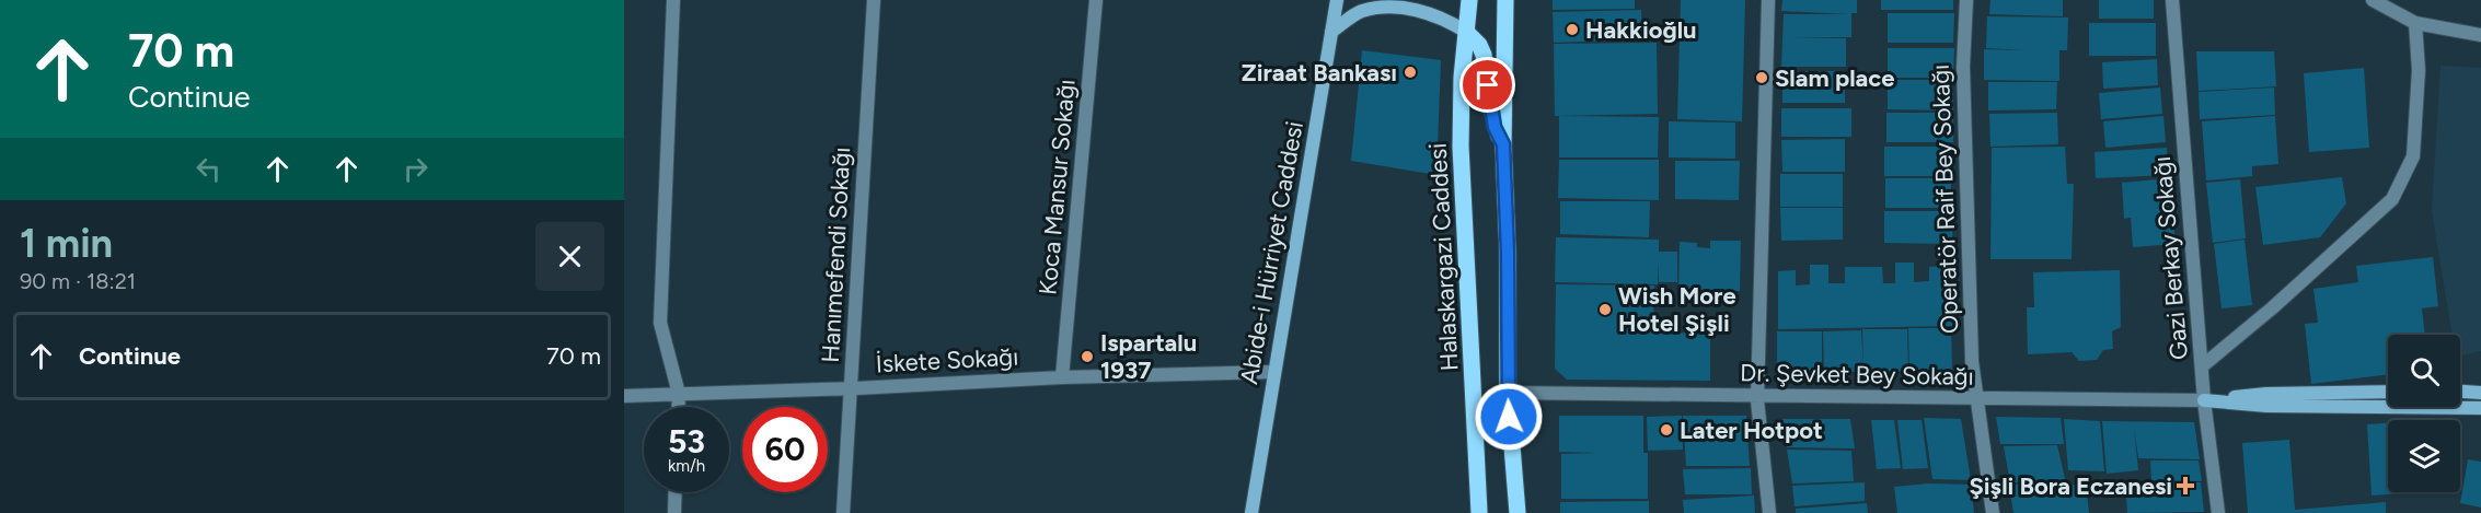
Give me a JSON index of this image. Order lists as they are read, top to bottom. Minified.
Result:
{"streets":{"main road":["Abide-i Hürriyet Caddesi","Halaskargazi Caddesi","Dr. Şevket Bey Sokağı"],"street":["Koca Mansur Sokağı","Operatör Raif Bey Sokağı","Hanımefendi Sokağı","Gazi Berkay Sokağı","İskete Sokağı"]},"crossings":[["Koca Mansur Sokağı","İskete Sokağı"],["Operatör Raif Bey Sokağı","Dr. Şevket Bey Sokağı"],["Abide-i Hürriyet Caddesi","İskete Sokağı"],["Hanımefendi Sokağı","İskete Sokağı"],["Gazi Berkay Sokağı","Dr. Şevket Bey Sokağı"]],"places":{"other":["Hakkioğlu","Ziraat Bankası","Slam place","Wish More Hotel Şişli","Ispartalu 1937","Later Hotpot"],"health":["Şişli Bora Eczanesi"]},"page":{"turn":["70 m","Continue"],"heading":["1 min","90 m · 18:21"],"list":[{"name":"Continue","value":"70 m"}],"speed":"53 km/h","limit":"60"}}
